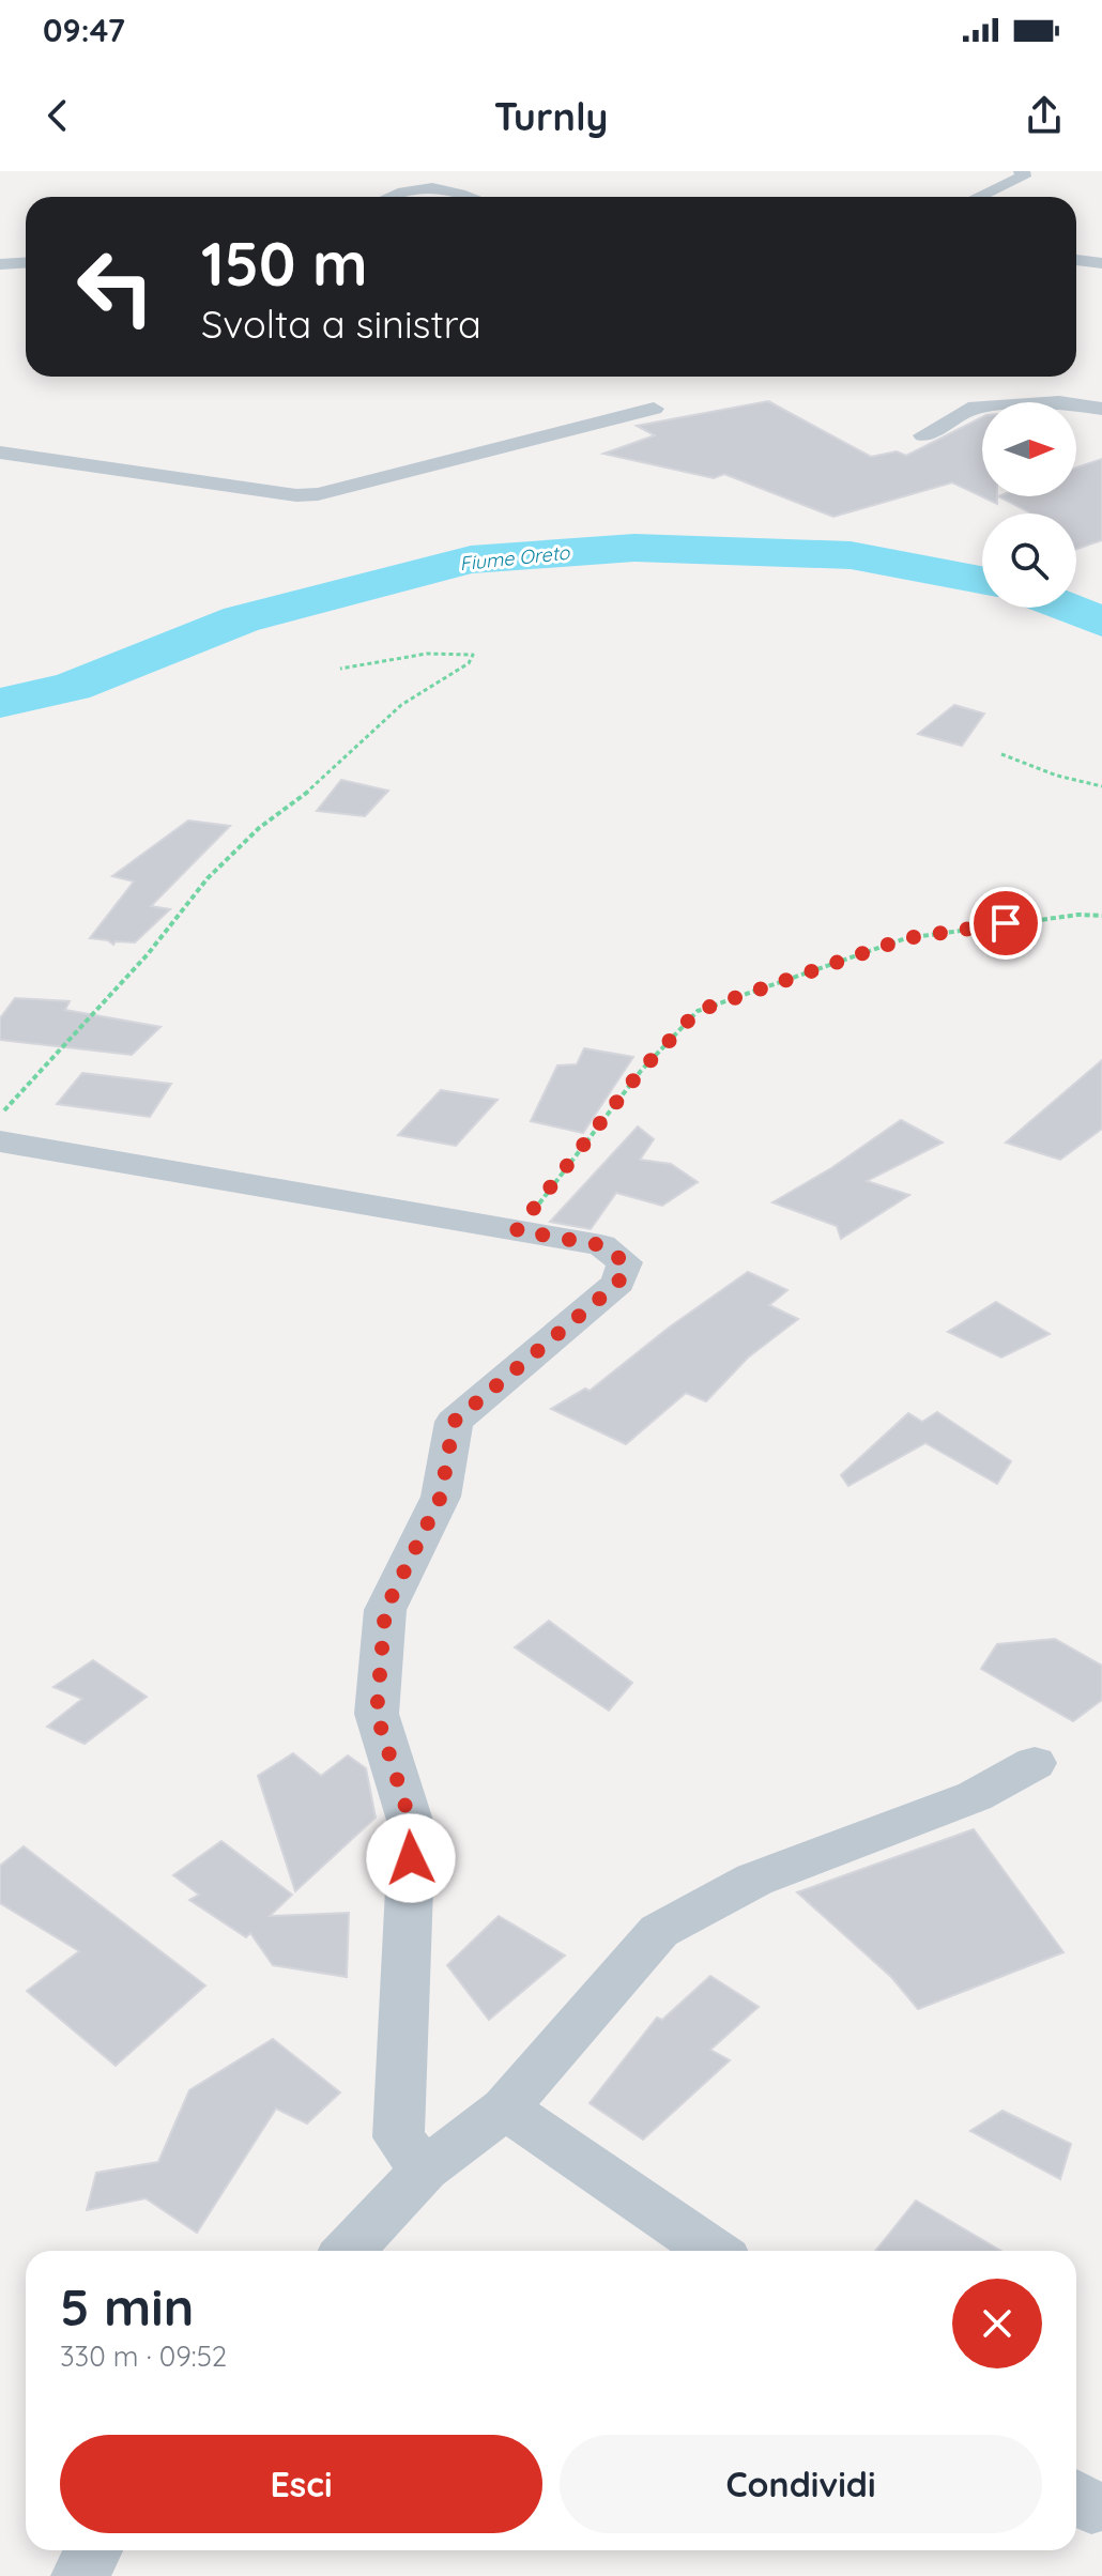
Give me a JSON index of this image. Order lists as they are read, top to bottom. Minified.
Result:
{"water":["Fiume Oreto"],"north":"right","page":{"status":"09:47","header":"Turnly","turn":["150 m","Svolta a sinistra"],"heading":["5 min","330 m · 09:52"],"buttons":["Esci","Condividi"]}}
